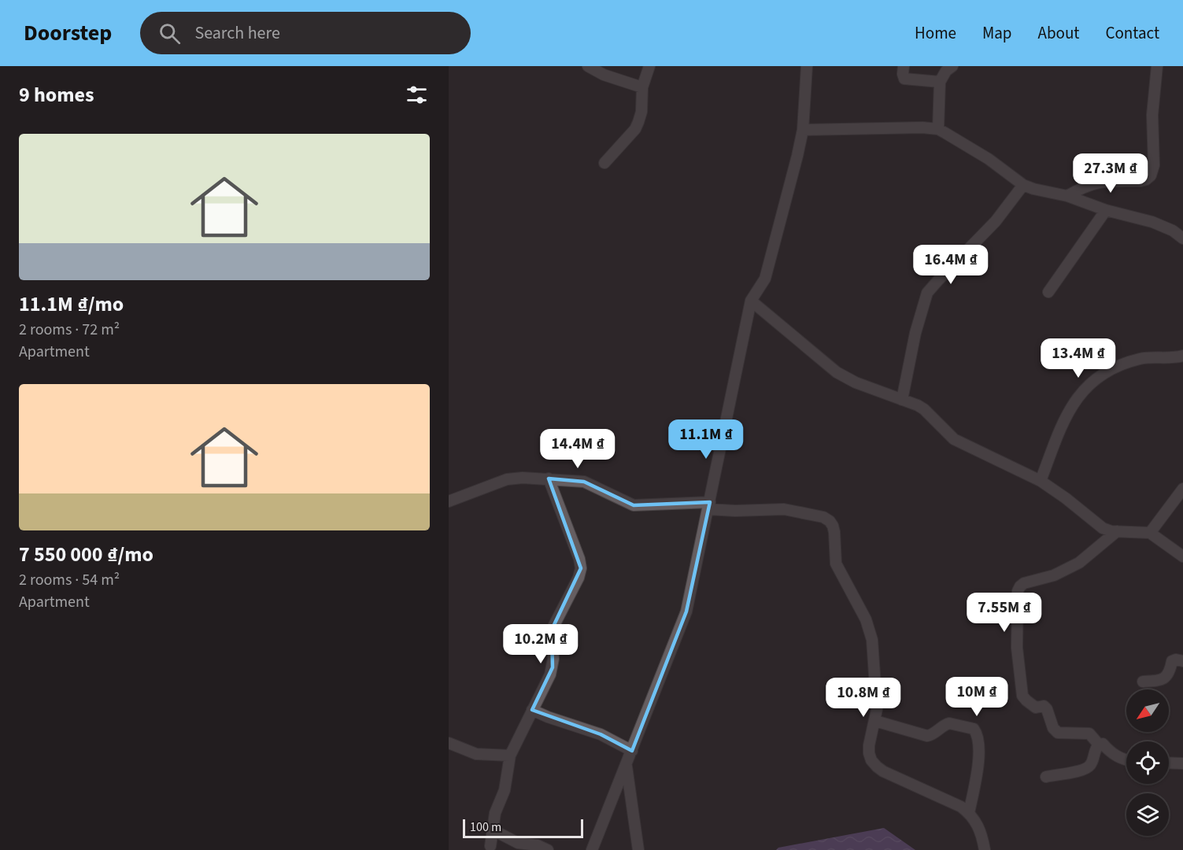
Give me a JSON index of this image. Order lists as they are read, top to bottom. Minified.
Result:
{"scale_bar":"100 m","north":"bottom left","page":{"header":"Doorstep","search":"Search here","nav":["Home","Map","About","Contact"],"heading":"9 homes","list":[{"name":"11.1M ₫/mo","note":"2 rooms · 72 m² · Apartment"},{"name":"7 550 000 ₫/mo","note":"2 rooms · 54 m² · Apartment"}],"price":["27.3M ₫","16.4M ₫","13.4M ₫","11.1M ₫","14.4M ₫","7.55M ₫","10.2M ₫","10M ₫","10.8M ₫"],"scale":"100 m"}}
